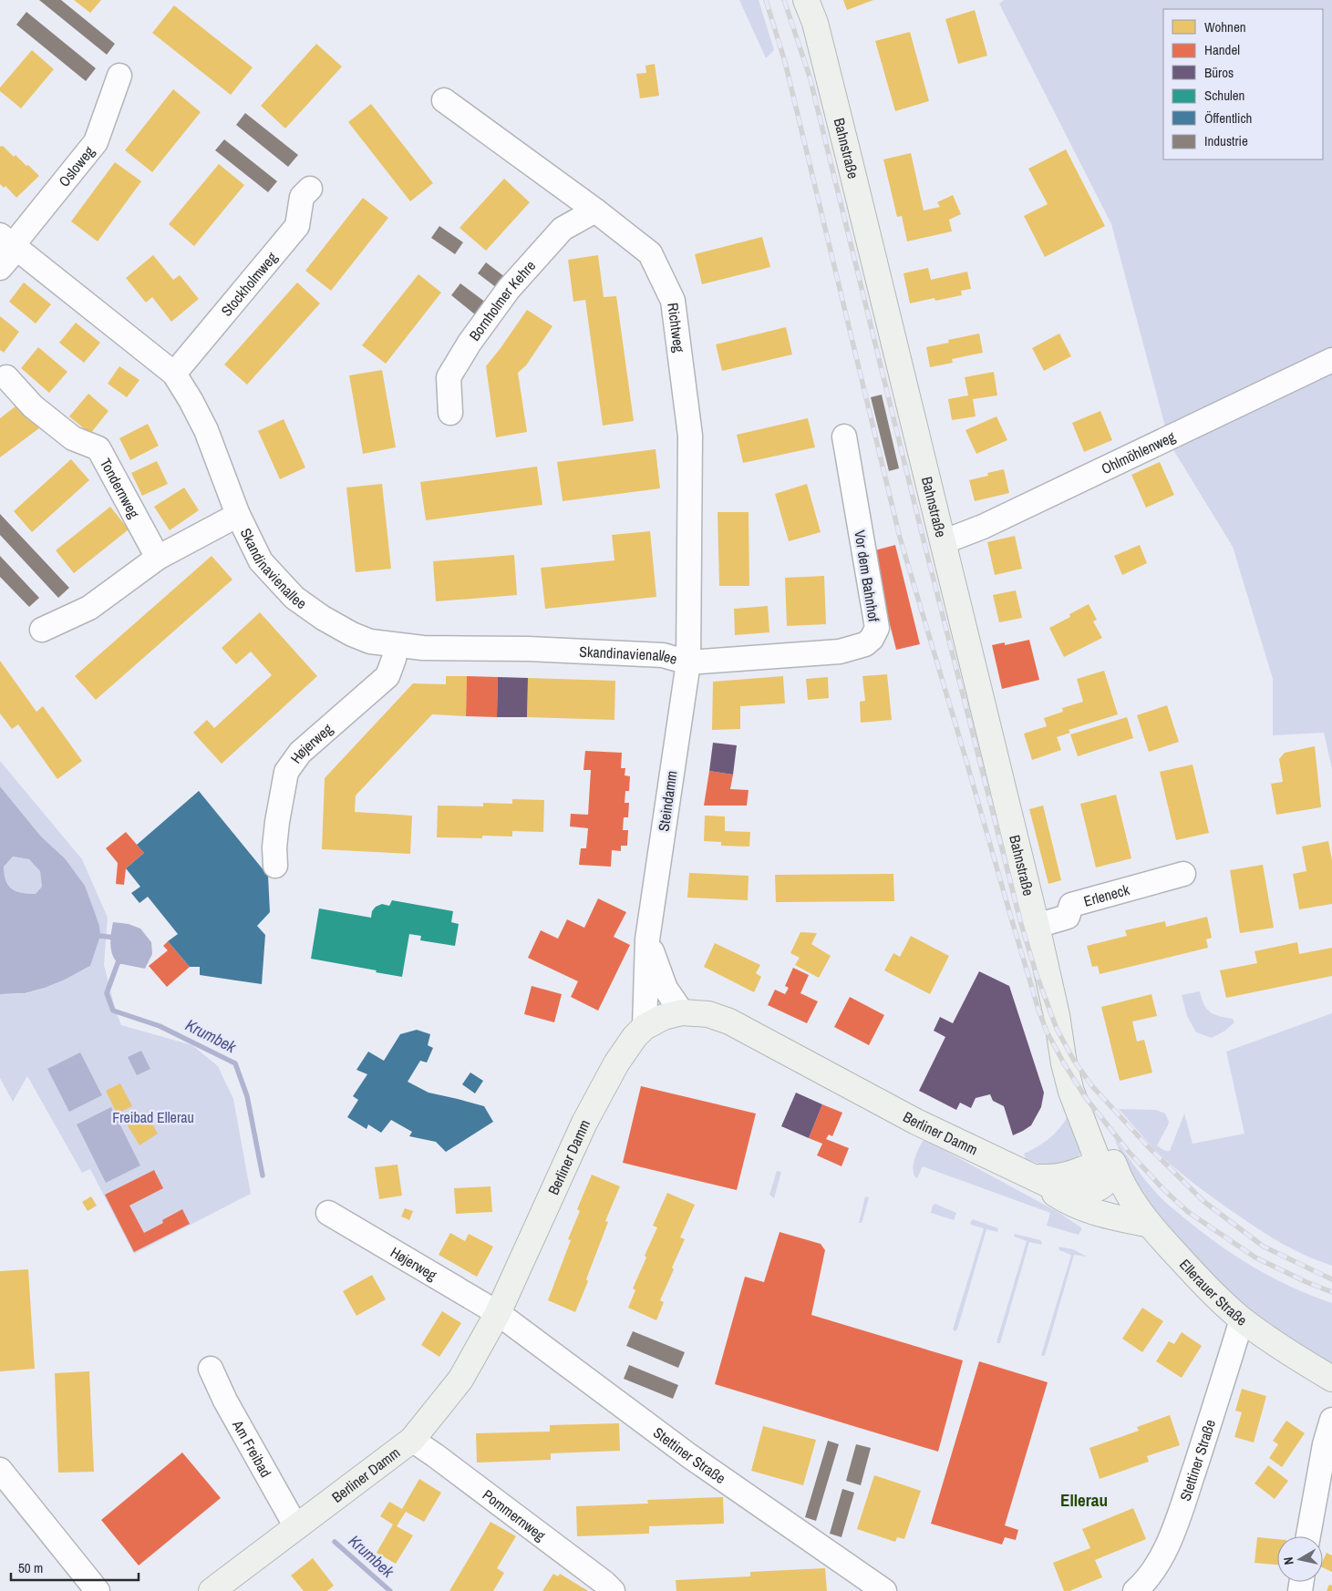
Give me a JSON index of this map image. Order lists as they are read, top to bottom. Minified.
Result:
{"streets":{"main road":["Bahnstraße","Berliner Damm","Ellerauer Straße"],"street":["Osloweg","Stockholmweg","Bornholmer Kehre","Richtweg","Ohlmöhlenweg","Tondernweg","Skandinavienallee","Vor dem Bahnhof","Højerweg","Steindamm","Erleneck","Am Freibad","Stettiner Straße","Pommernweg"]},"crossings":[["Bahnstraße","Ohlmöhlenweg"],["Bahnstraße","Erleneck"],["Bahnstraße","Berliner Damm"],["Bahnstraße","Ellerauer Straße"],["Osloweg","Skandinavienallee"],["Stockholmweg","Skandinavienallee"],["Bornholmer Kehre","Richtweg"],["Richtweg","Skandinavienallee"],["Richtweg","Vor dem Bahnhof"],["Richtweg","Steindamm"],["Skandinavienallee","Vor dem Bahnhof"],["Skandinavienallee","Højerweg"],["Skandinavienallee","Steindamm"],["Vor dem Bahnhof","Steindamm"],["Højerweg","Berliner Damm"],["Højerweg","Stettiner Straße"],["Steindamm","Berliner Damm"],["Berliner Damm","Ellerauer Straße"],["Berliner Damm","Am Freibad"],["Berliner Damm","Stettiner Straße"],["Berliner Damm","Pommernweg"],["Ellerauer Straße","Stettiner Straße"]],"districts":["Ellerau"],"water":["Krumbek"],"parks":["Freibad Ellerau"],"legend":["Wohnen","Handel","Büros","Schulen","Öffentlich","Industrie"],"scale_bar":"50 m","north":"left"}
